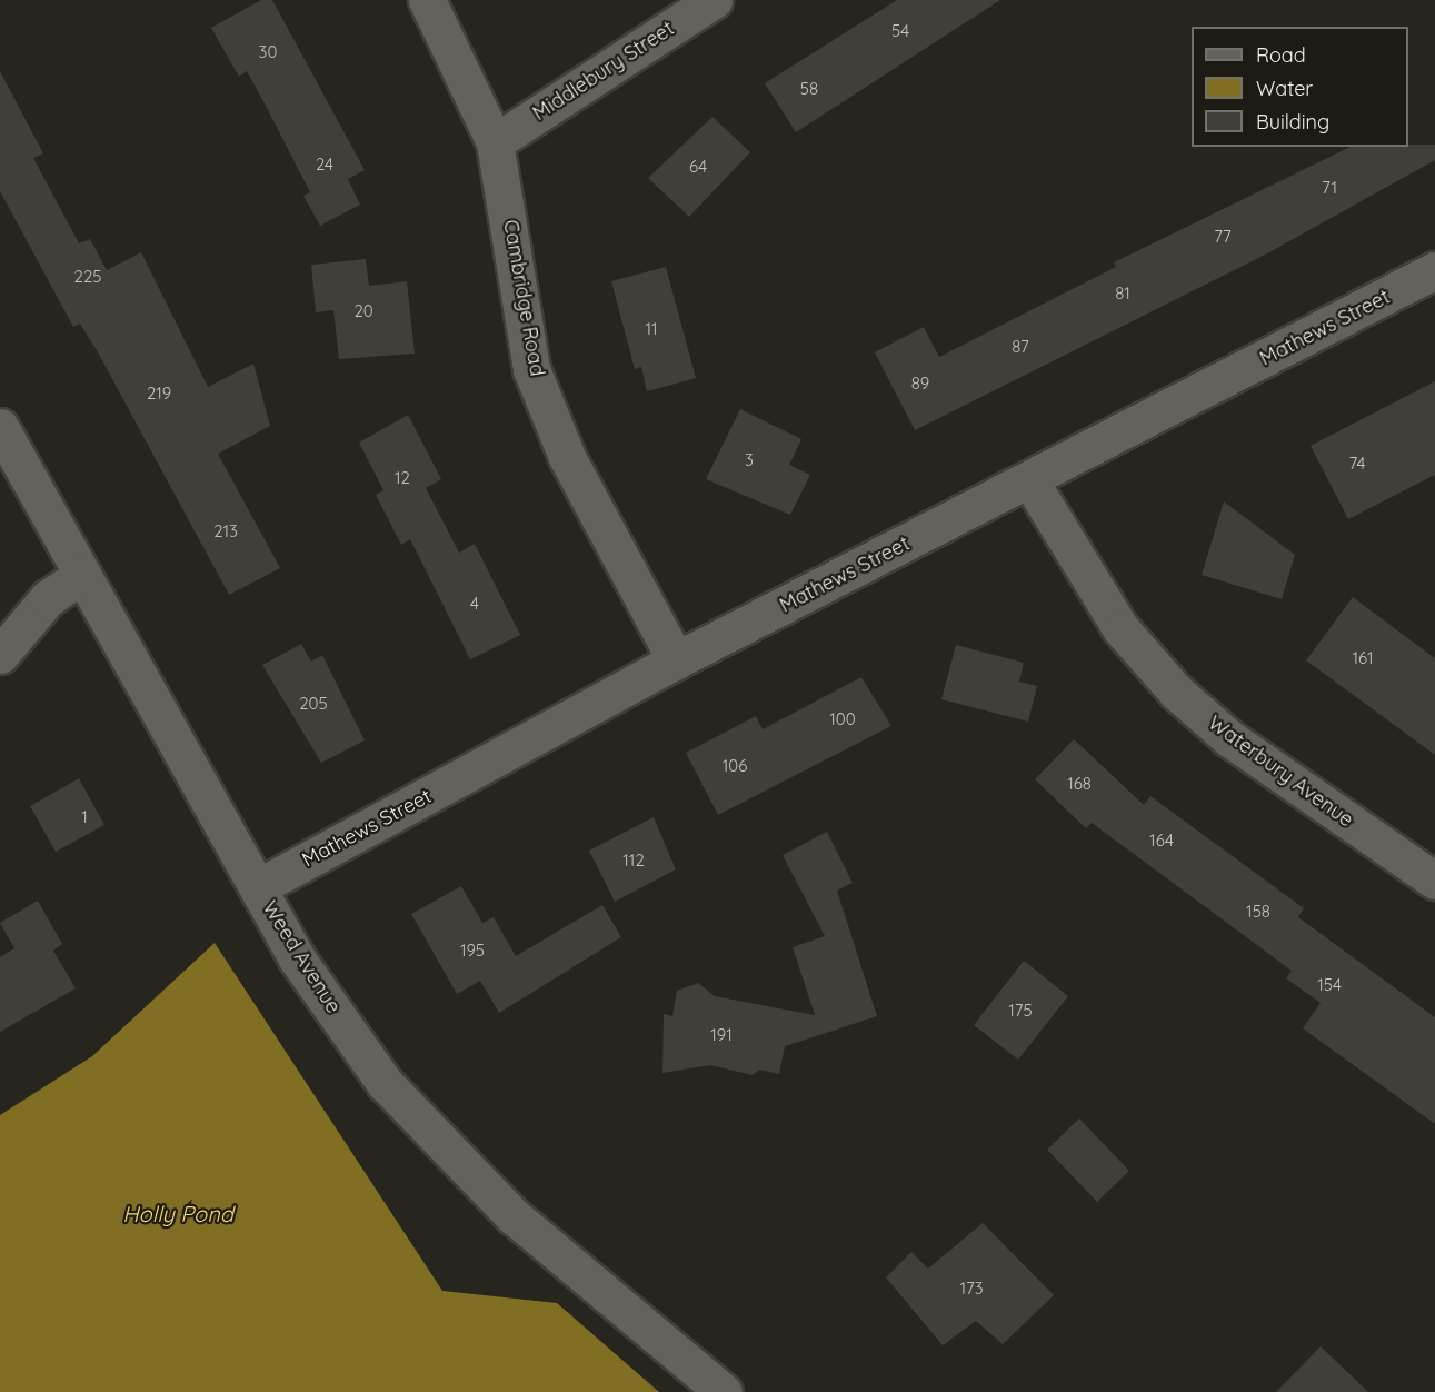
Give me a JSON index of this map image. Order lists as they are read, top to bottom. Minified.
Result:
{"streets":{"street":["Middlebury Street","Cambridge Road","Mathews Street","Waterbury Avenue","Weed Avenue"]},"crossings":[["Middlebury Street","Cambridge Road"],["Cambridge Road","Mathews Street"],["Mathews Street","Waterbury Avenue"],["Mathews Street","Weed Avenue"]],"water":["Holly Pond"],"house_numbers":["54","30","58","24","64","71","77","225","81","20","11","87","89","219","3","74","12","213","4","161","205","100","106","168","1","164","112","158","195","154","175","191","173"],"legend":["Road","Water","Building"]}
